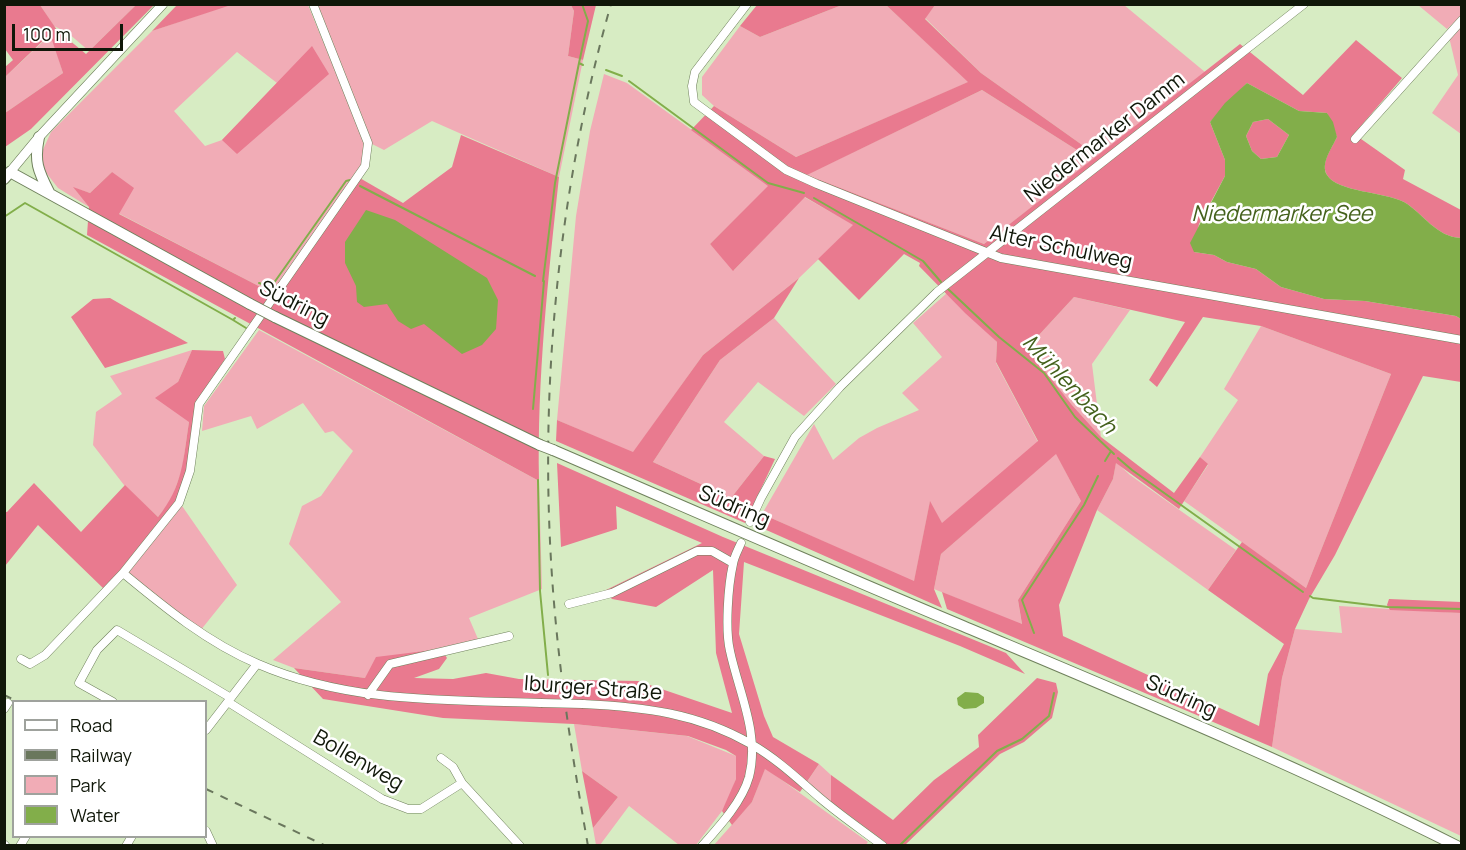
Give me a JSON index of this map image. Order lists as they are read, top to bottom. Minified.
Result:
{"streets":{"main road":["Südring"],"street":["Niedermarker Damm","Alter Schulweg","Iburger Straße","Bollenweg"]},"crossings":[["Niedermarker Damm","Alter Schulweg"]],"water":["Niedermarker See","Mühlenbach"],"legend":["Road","Railway","Park","Water"],"scale_bar":"100 m"}
